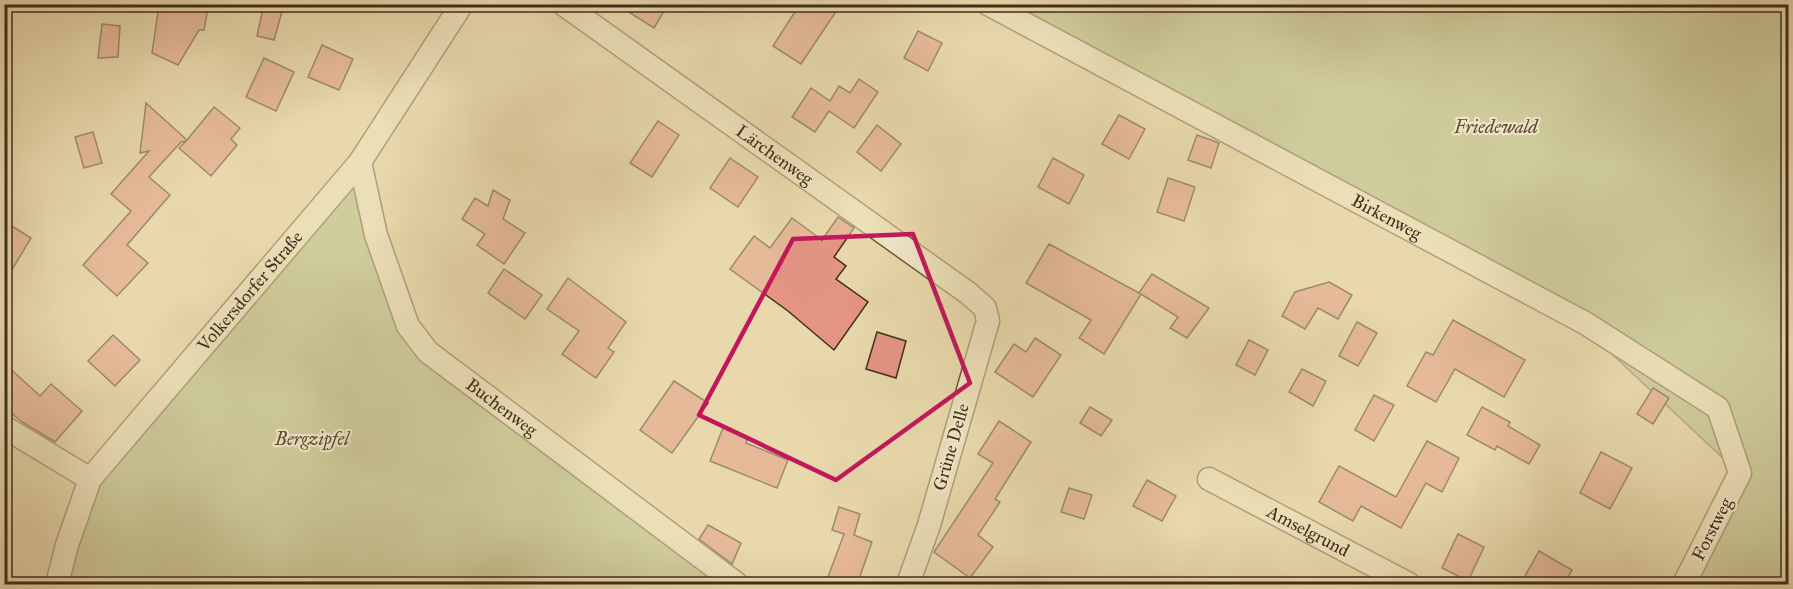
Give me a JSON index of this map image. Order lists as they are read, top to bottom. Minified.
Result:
{"streets":{"street":["Lärchenweg","Birkenweg","Volkersdorfer Straße","Buchenweg","Grüne Delle","Forstweg","Amselgrund"]},"crossings":[["Lärchenweg","Grüne Delle"],["Birkenweg","Forstweg"],["Volkersdorfer Straße","Buchenweg"]],"parks":["Friedewald","Bergzipfel"]}
